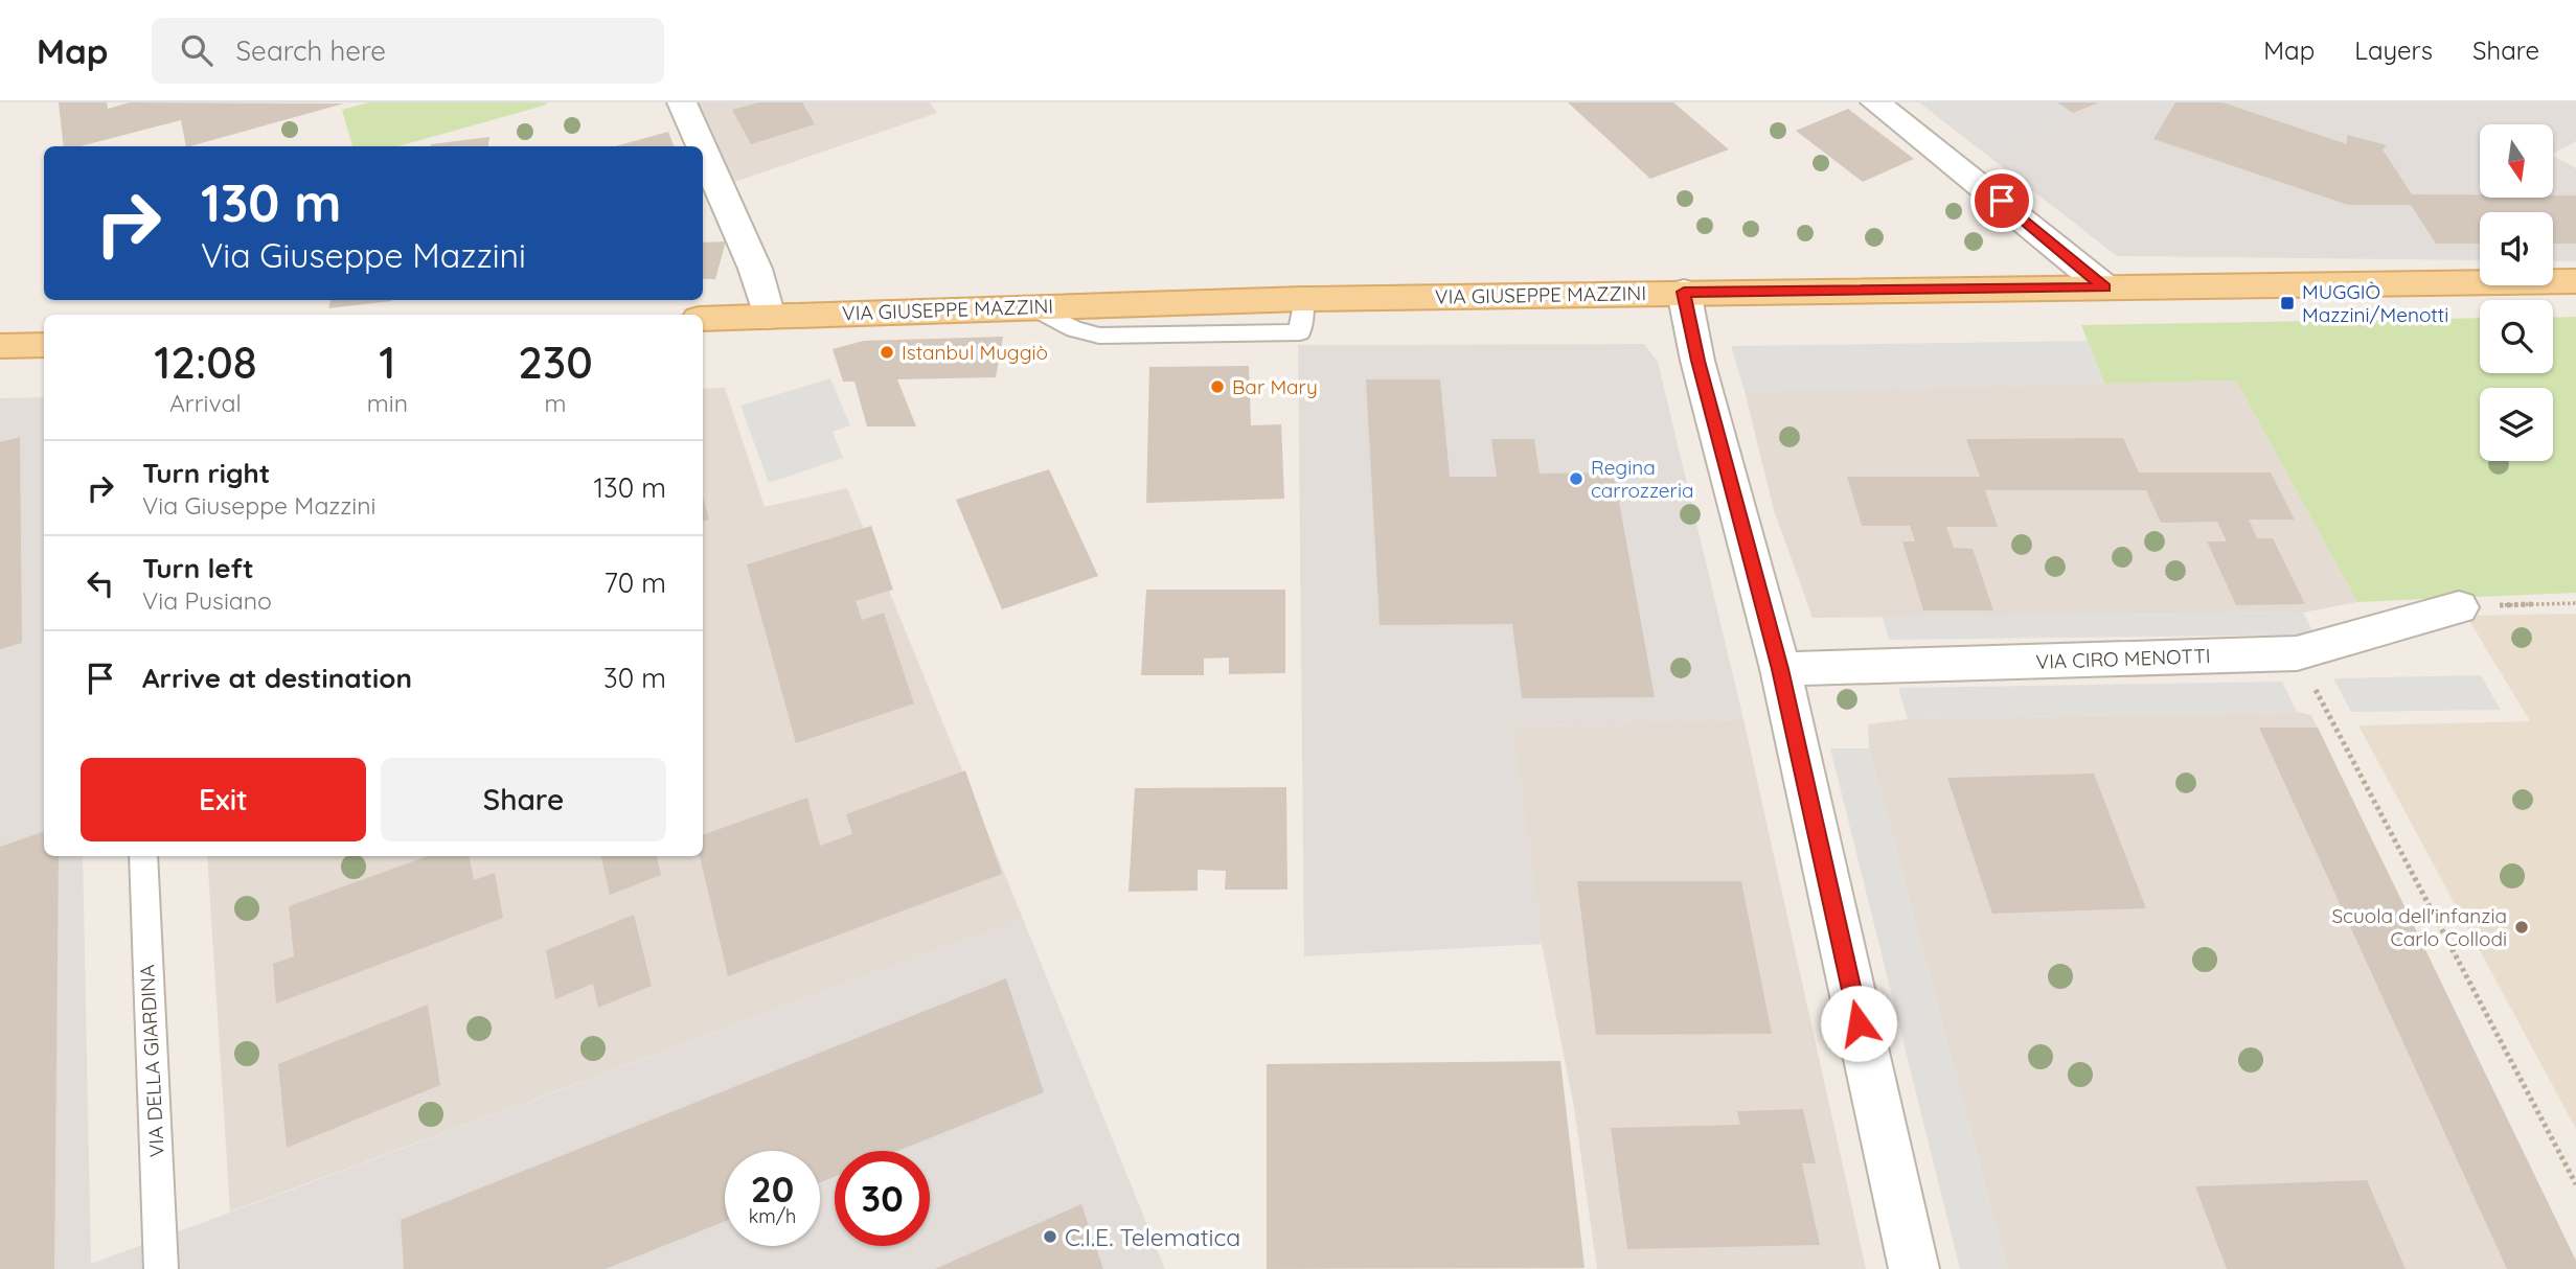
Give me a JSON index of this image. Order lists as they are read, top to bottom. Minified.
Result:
{"streets":{"main road":["VIA GIUSEPPE MAZZINI"],"street":["VIA CIRO MENOTTI"],"lane":["VIA DELLA GIARDINA"]},"places":{"transit":["MUGGIÒ Mazzini/Menotti"],"other":["Istanbul Muggiò","Bar Mary","Regina carrozzeria","Scuola dell'infanzia Carlo Collodi","C.I.E. Telematica"]},"north":"bottom","page":{"header":"Map","search":"Search here","nav":["Map","Layers","Share"],"turn":["130 m","Via Giuseppe Mazzini"],"eta":["12:08","Arrival","1","min","230","m"],"list":[{"name":"Turn right","note":"Via Giuseppe Mazzini","value":"130 m"},{"name":"Turn left","note":"Via Pusiano","value":"70 m"},{"name":"Arrive at destination","value":"30 m"}],"buttons":["Exit","Share"],"speed":"20 km/h","limit":"30"}}
